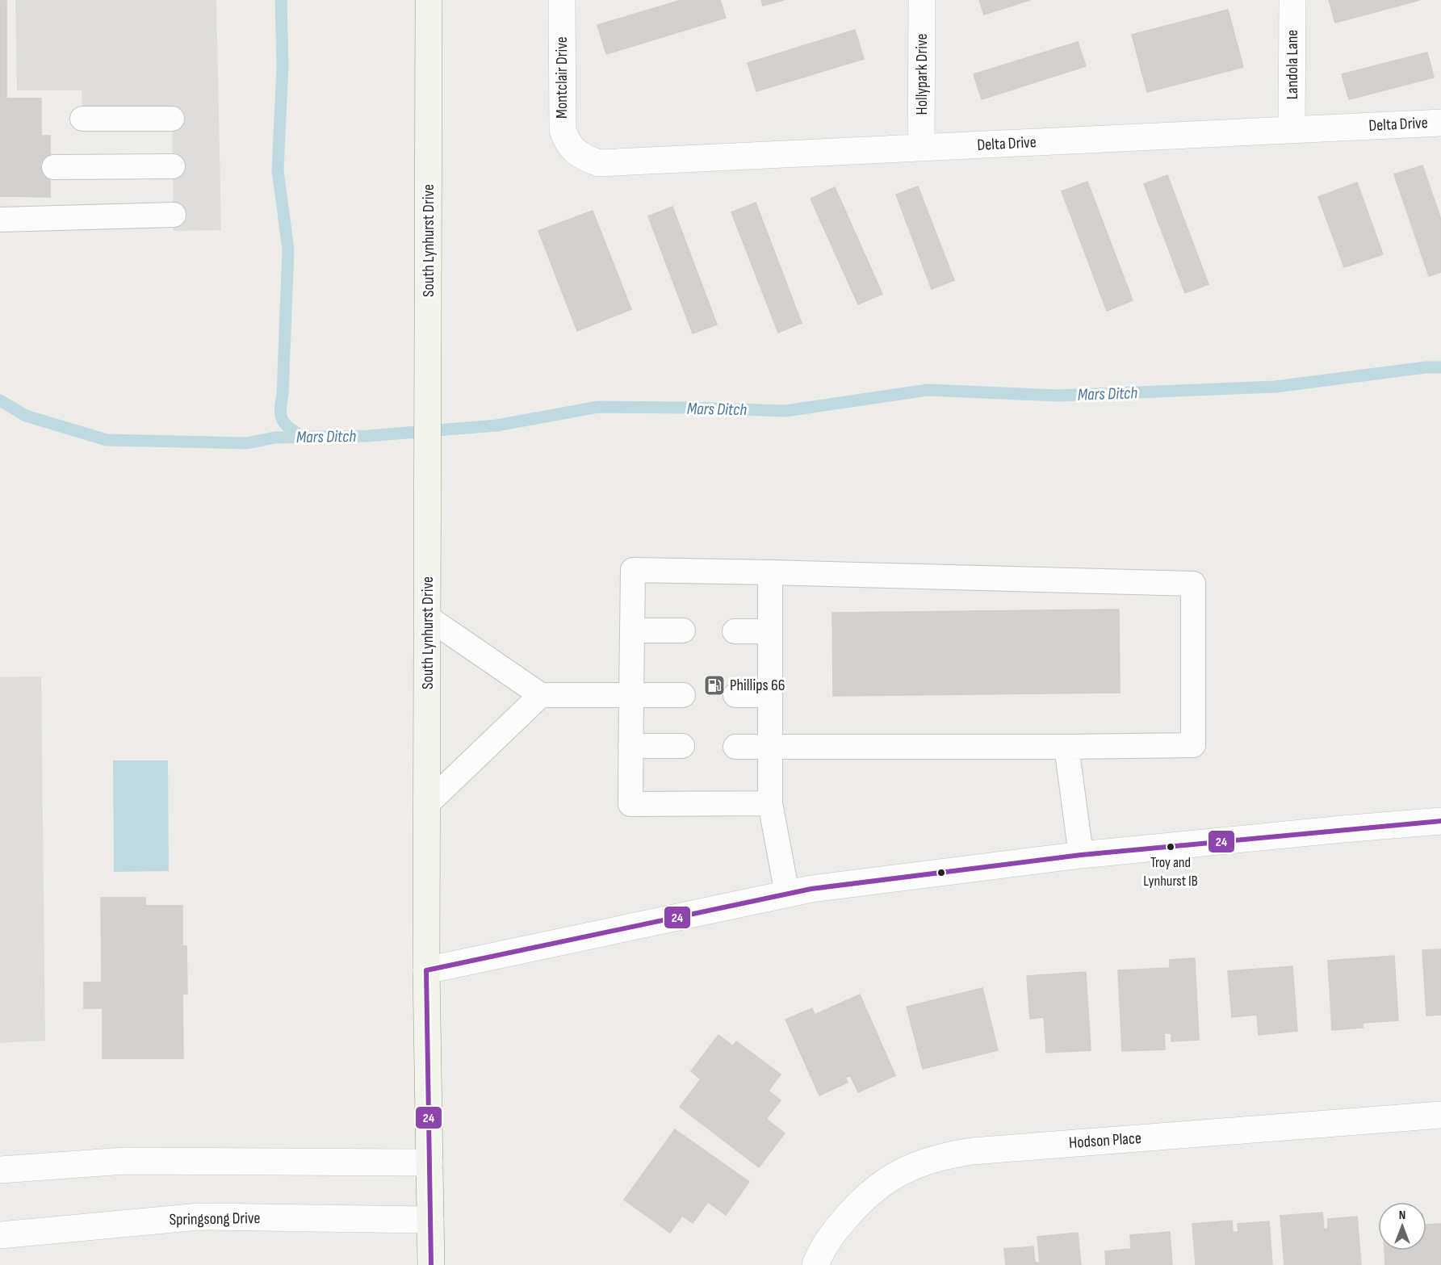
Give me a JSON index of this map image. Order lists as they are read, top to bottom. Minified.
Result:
{"streets":{"main road":["South Lynhurst Drive"],"street":["Landola Lane","Hollypark Drive","Montclair Drive","Delta Drive","Hodson Place","Springsong Drive"]},"crossings":[["Landola Lane","Delta Drive"],["Hollypark Drive","Delta Drive"],["Montclair Drive","Delta Drive"],["South Lynhurst Drive","Springsong Drive"]],"water":["Mars Ditch"],"places":{"fuel station":["Phillips 66"],"other":["Troy and Lynhurst IB"]},"lines":["transit line 24"],"north":"top"}
